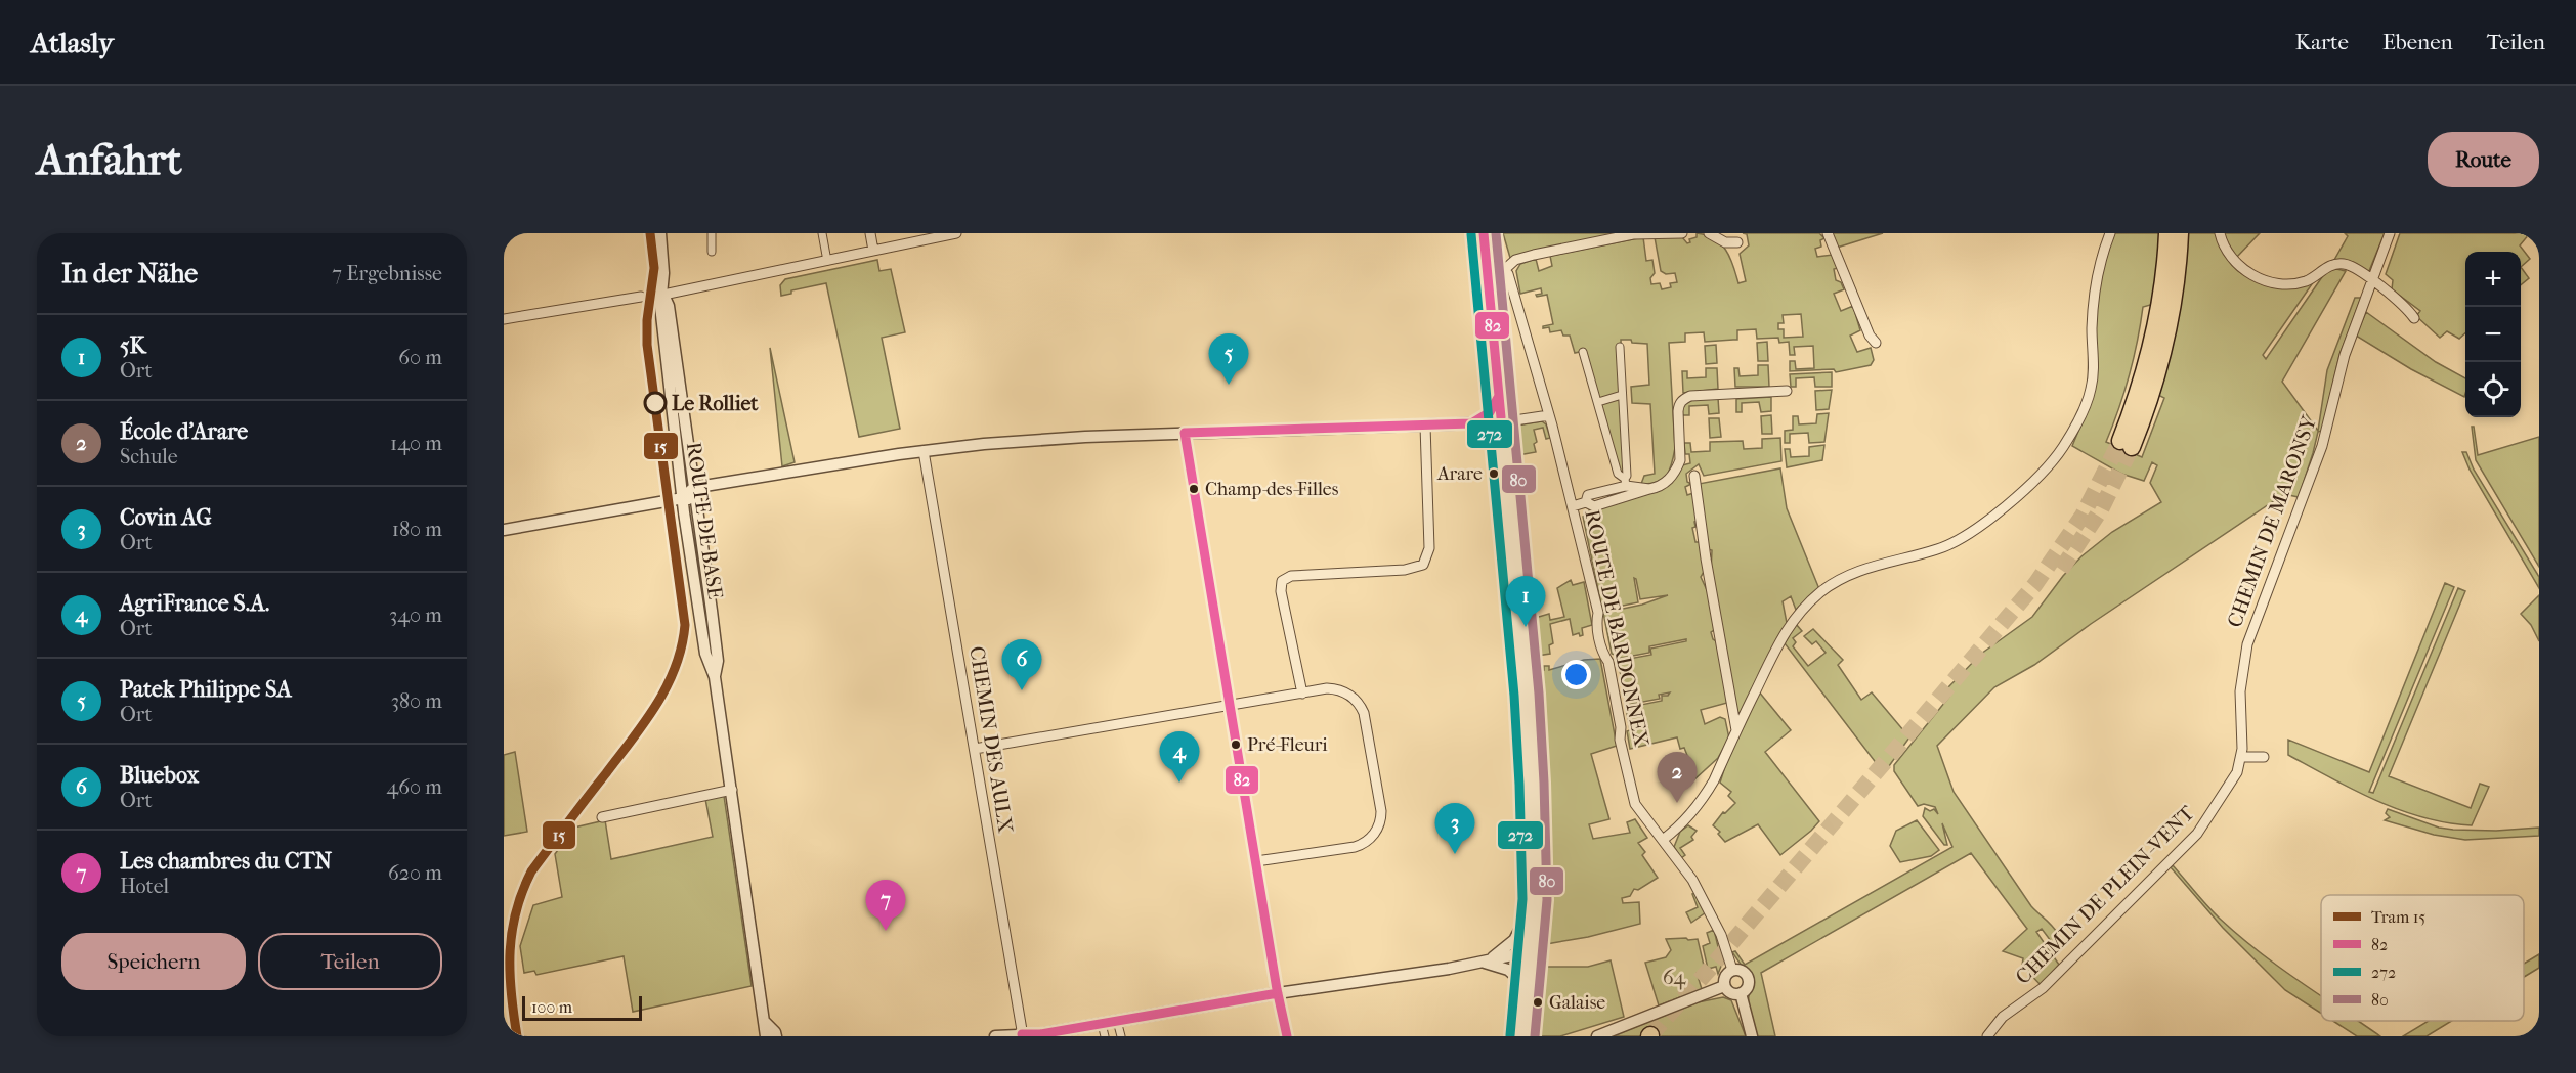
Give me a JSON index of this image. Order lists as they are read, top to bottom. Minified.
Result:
{"streets":{"street":["ROUTE DE BASE","CHEMIN DE MARONSY","ROUTE DE BARDONNEX","CHEMIN DES AULX","CHEMIN DE PLEIN-VENT"]},"crossings":[["CHEMIN DE MARONSY","CHEMIN DE PLEIN-VENT"]],"parks":["64"],"places":["Le Rolliet","Arare","Champ-des-Filles","Pré-Fleuri","Galaise"],"lines":["tram line 15","transit line 82","transit line 80","transit line 272"],"legend":["Tram 15","82","272","80"],"scale_bar":"100 m","page":{"header":"Atlasly","nav":["Karte","Ebenen","Teilen"],"buttons":["Route",["Speichern","Teilen"]],"title":"Anfahrt","heading":["In der Nähe","7 Ergebnisse"],"map_buttons":["+","−"],"list":[{"mark":"1","name":"5K","note":"Ort","value":"60 m"},{"mark":"2","name":"École d'Arare","note":"Schule","value":"140 m"},{"mark":"3","name":"Covin AG","note":"Ort","value":"180 m"},{"mark":"4","name":"AgriFrance S.A.","note":"Ort","value":"340 m"},{"mark":"5","name":"Patek Philippe SA","note":"Ort","value":"380 m"},{"mark":"6","name":"Bluebox","note":"Ort","value":"460 m"},{"mark":"7","name":"Les chambres du CTN","note":"Hotel","value":"620 m"}],"pins":["5","1","6","4","2","3","7"],"scale":"100 m"}}
